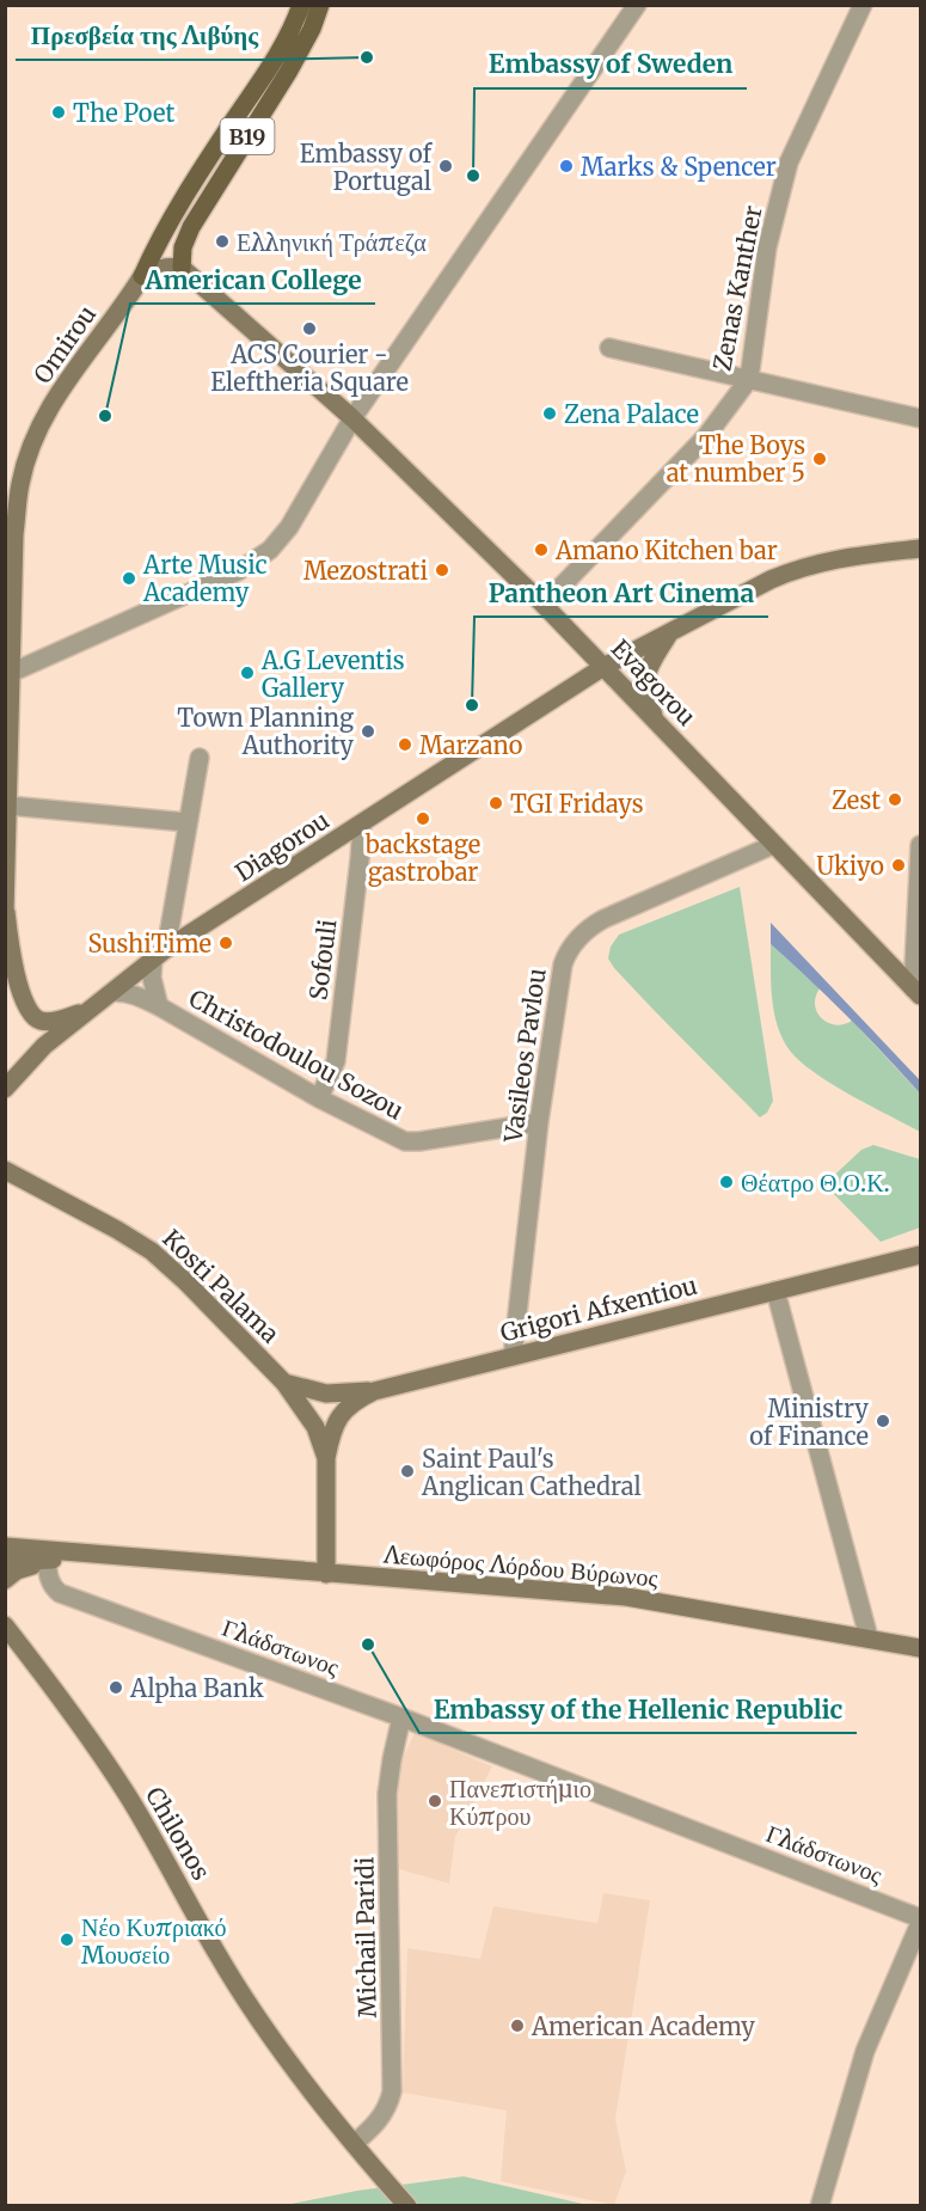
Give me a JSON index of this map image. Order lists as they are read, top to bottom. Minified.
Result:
{"streets":{"main road":["B19","Omirou","Evagorou","Diagorou","Kosti Palama","Grigori Afxentiou","Λεωφόρος Λόρδου Βύρωνος","Chilonos"],"street":["Zenas Kanther","Sofouli","Christodoulou Sozou","Vasileos Pavlou","Γλάδστωνος","Michail Paridi"]},"crossings":[["B19","Omirou"],["B19","Evagorou"],["Zenas Kanther","Evagorou"],["Omirou","Diagorou"],["Evagorou","Diagorou"],["Evagorou","Vasileos Pavlou"],["Diagorou","Sofouli"],["Diagorou","Christodoulou Sozou"],["Sofouli","Christodoulou Sozou"],["Christodoulou Sozou","Vasileos Pavlou"],["Vasileos Pavlou","Grigori Afxentiou"],["Kosti Palama","Grigori Afxentiou"],["Kosti Palama","Λεωφόρος Λόρδου Βύρωνος"],["Λεωφόρος Λόρδου Βύρωνος","Γλάδστωνος"],["Γλάδστωνος","Michail Paridi"],["Chilonos","Michail Paridi"]],"places":["Πρεσβεία της Λιβύης","The Poet","Embassy of Portugal","Marks & Spencer","Embassy of Sweden","Ελληνική Τράπεζα","ACS Courier - Eleftheria Square","Zena Palace","American College","The Boys at number 5","Amano Kitchen bar","Mezostrati","Arte Music Academy","A.G Leventis Gallery","Pantheon Art Cinema","Town Planning Authority","Marzano","Zest","TGI Fridays","backstage gastrobar","Ukiyo","SushiTime","Θέατρο Θ.Ο.Κ.","Ministry of Finance","Saint Paul's Anglican Cathedral","Embassy of the Hellenic Republic","Alpha Bank","Πανεπιστήμιο Κύπρου","Νέο Κυπριακό Μουσείο","American Academy"]}
